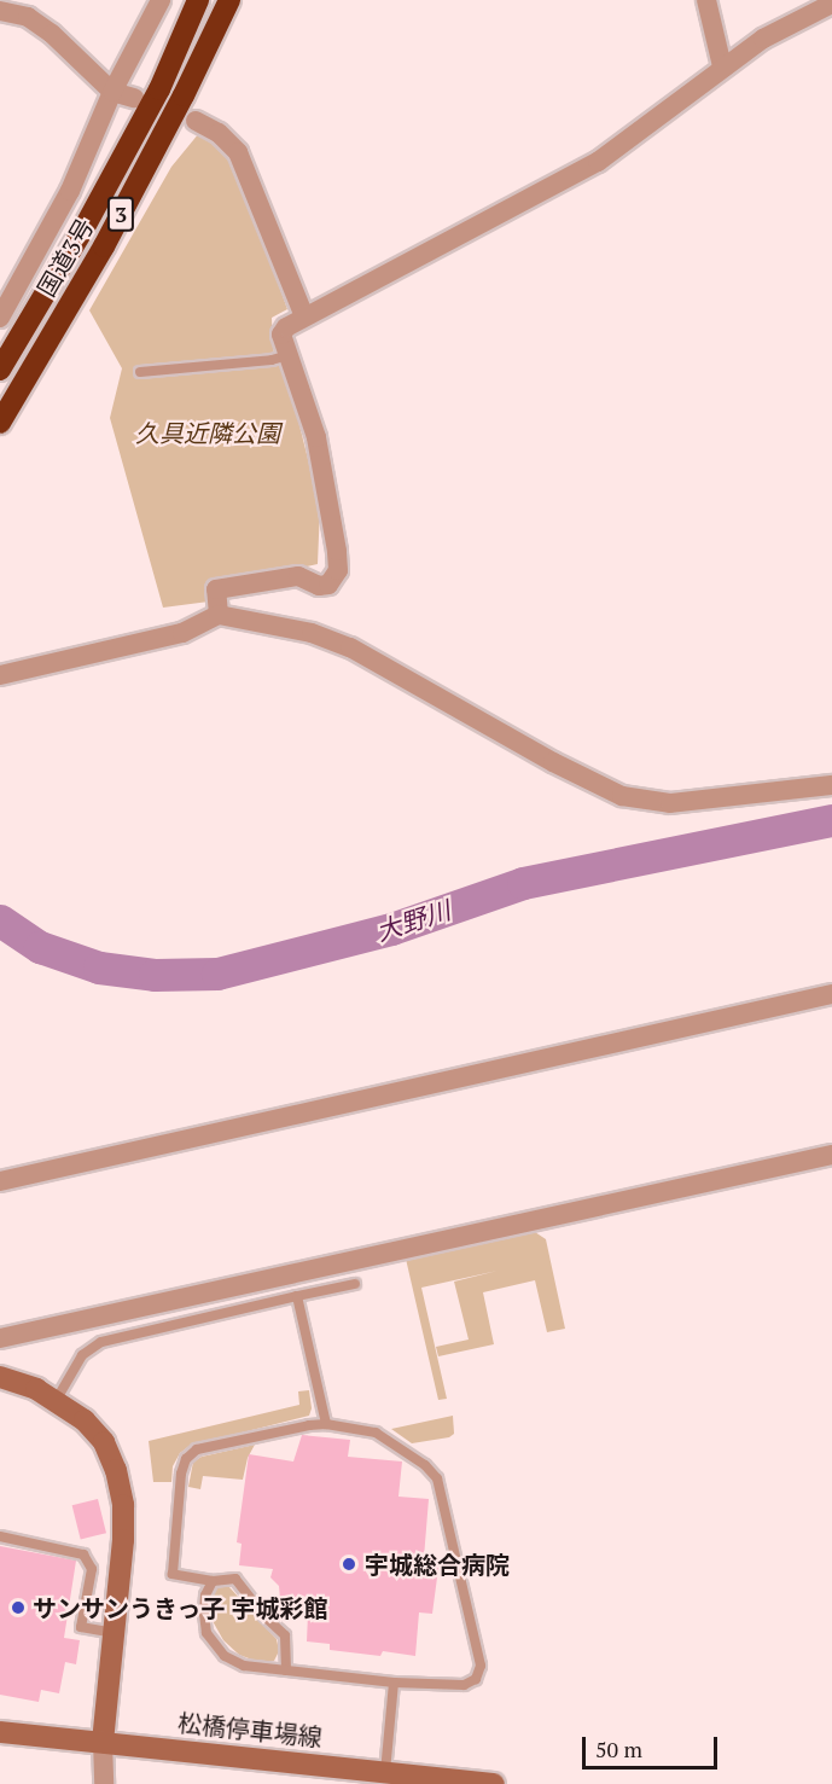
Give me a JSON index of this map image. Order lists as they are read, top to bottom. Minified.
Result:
{"streets":{"highway":["3","国道3号"],"main road":["松橋停車場線"]},"water":["大野川"],"parks":["久具近隣公園"],"places":["宇城総合病院","サンサンうきっ子 宇城彩館"],"scale_bar":"50 m"}
